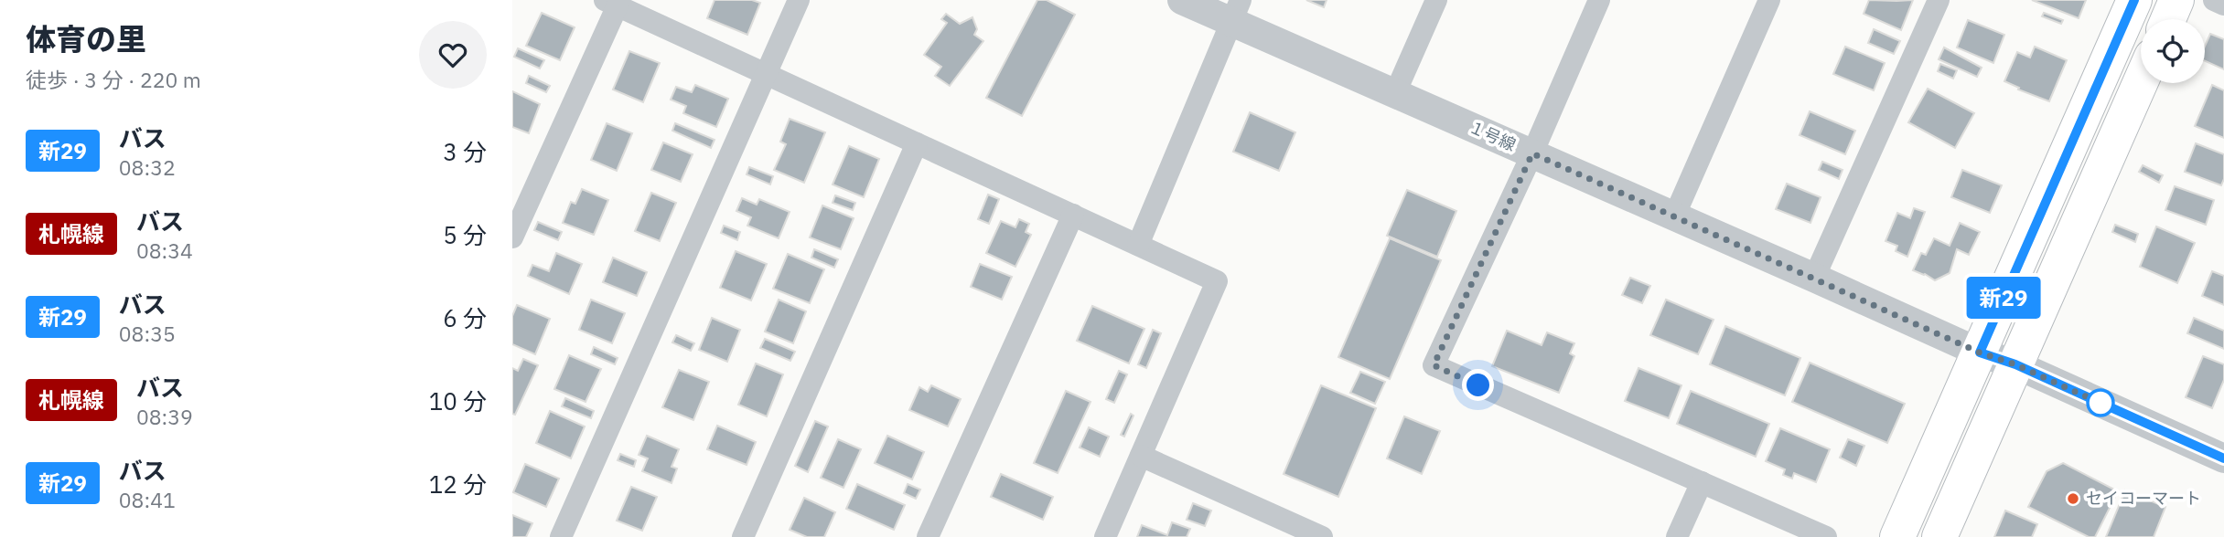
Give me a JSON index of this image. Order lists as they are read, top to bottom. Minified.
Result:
{"streets":{"street":["１号線"]},"places":["セイコーマート"],"lines":["bus line 新29"],"page":{"heading":["体育の里","徒歩 · 3 分 · 220 m"],"on_map":"新29","list":[{"mark":"新29","name":"バス","note":"08:32","value":"3 分"},{"mark":"札幌線","name":"バス","note":"08:34","value":"5 分"},{"mark":"新29","name":"バス","note":"08:35","value":"6 分"},{"mark":"札幌線","name":"バス","note":"08:39","value":"10 分"},{"mark":"新29","name":"バス","note":"08:41","value":"12 分"}]}}
